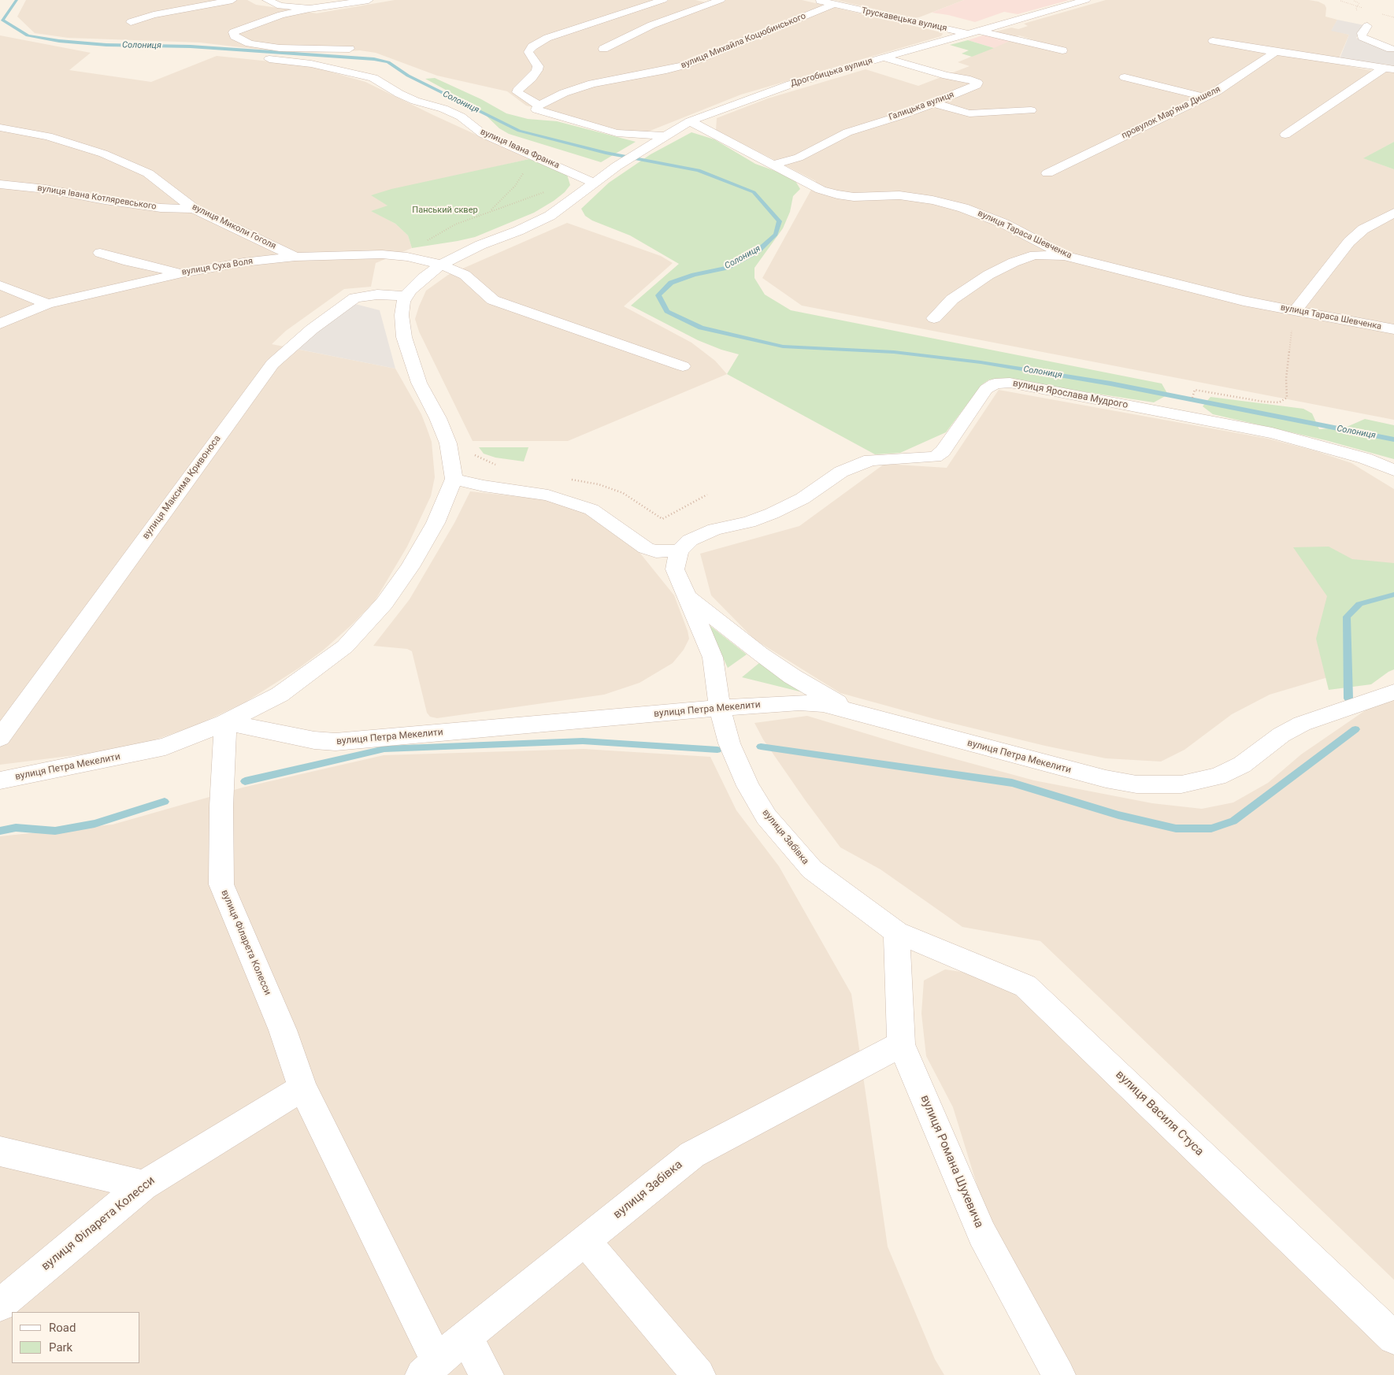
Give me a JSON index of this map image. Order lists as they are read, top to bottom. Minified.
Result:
{"streets":{"street":["Трускавецька вулиця","вулиця Михайла Коцюбинського","Дрогобицька вулиця","Галицька вулиця","провулок Марʼяна Дишеля","вулиця Івана Франка","вулиця Івана Котляревського","вулиця Миколи Гоголя","вулиця Тараса Шевченка","вулиця Суха Воля","вулиця Ярослава Мудрого","вулиця Максима Кривоноса","вулиця Петра Мекелити","вулиця Забівка","вулиця Філарета Колесси","вулиця Василя Стуса","вулиця Романа Шухевича"]},"crossings":[["Трускавецька вулиця","вулиця Михайла Коцюбинського"],["Трускавецька вулиця","Дрогобицька вулиця"],["Дрогобицька вулиця","Галицька вулиця"],["Дрогобицька вулиця","вулиця Івана Франка"],["Дрогобицька вулиця","вулиця Тараса Шевченка"],["Дрогобицька вулиця","вулиця Суха Воля"],["Дрогобицька вулиця","вулиця Максима Кривоноса"],["Галицька вулиця","вулиця Тараса Шевченка"],["вулиця Івана Котляревського","вулиця Миколи Гоголя"],["вулиця Миколи Гоголя","вулиця Суха Воля"],["вулиця Петра Мекелити","вулиця Забівка"],["вулиця Петра Мекелити","вулиця Філарета Колесси"],["вулиця Забівка","вулиця Філарета Колесси"],["вулиця Забівка","вулиця Василя Стуса"],["вулиця Забівка","вулиця Романа Шухевича"],["вулиця Василя Стуса","вулиця Романа Шухевича"]],"water":["Солониця"],"parks":["Панський сквер"],"legend":["Road","Park"]}
